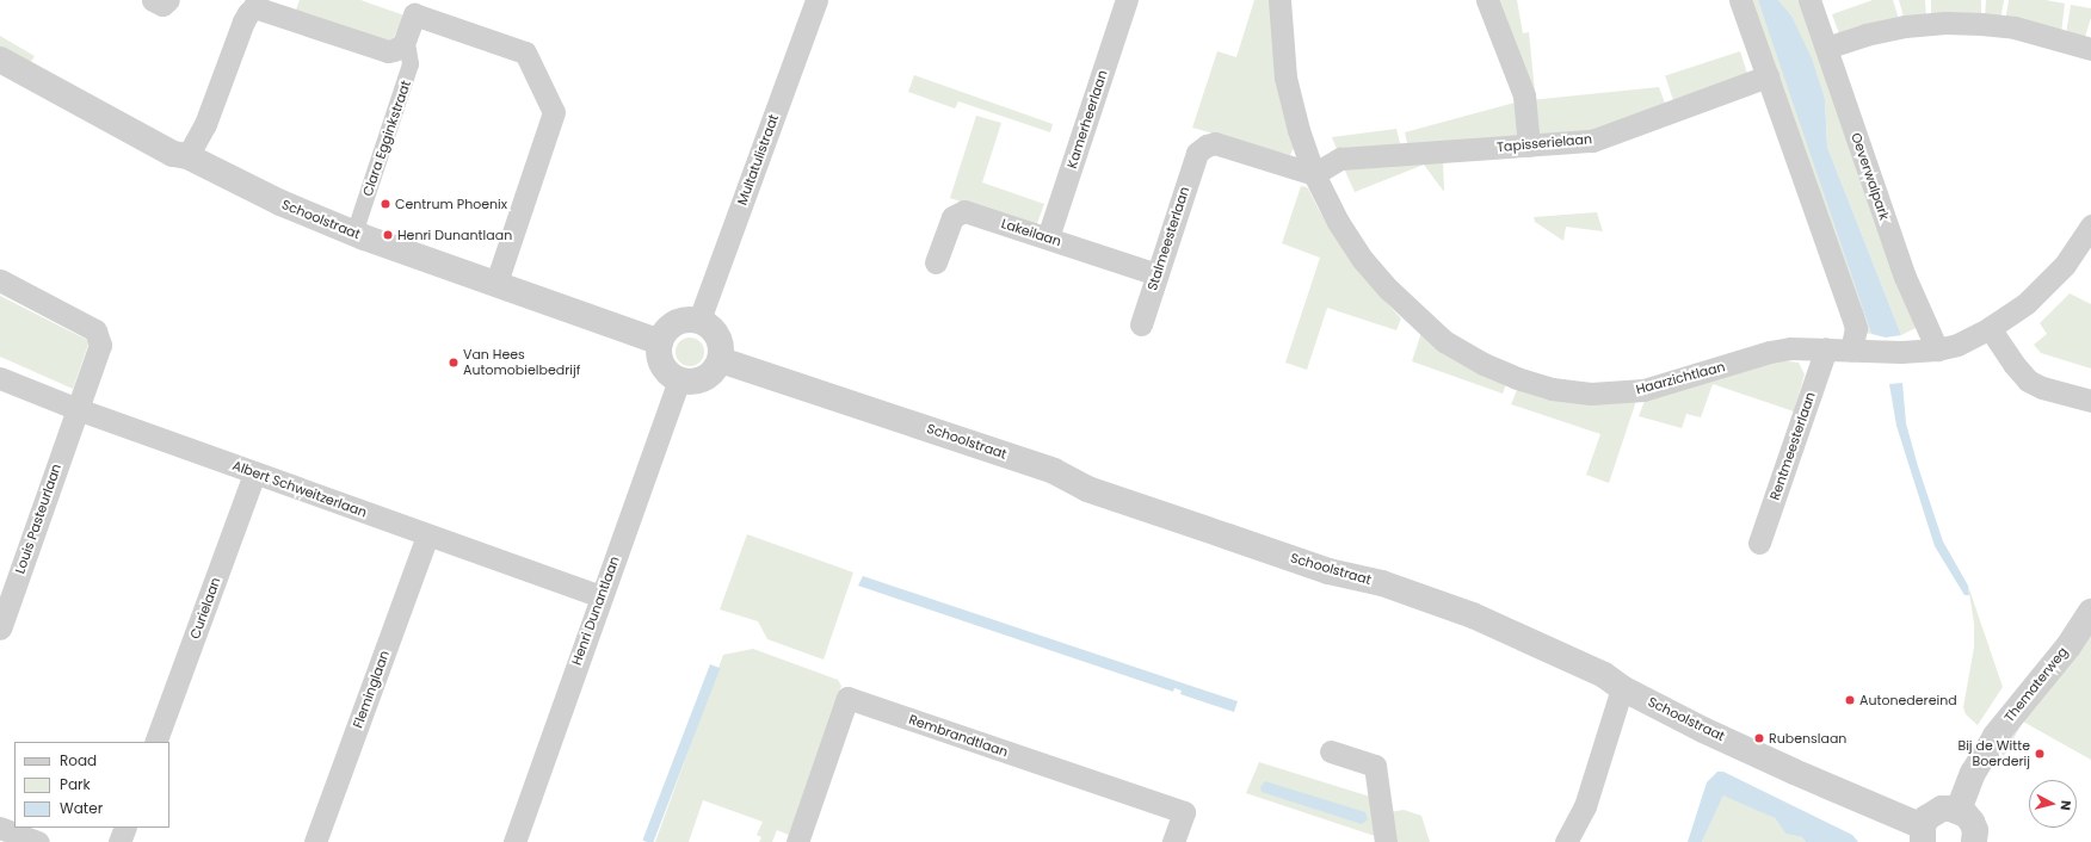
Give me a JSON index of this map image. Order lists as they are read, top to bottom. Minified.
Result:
{"streets":{"street":["Kamerheerlaan","Clara Egginkstraat","Tapisserielaan","Multatulistraat","Oeverwalpark","Schoolstraat","Lakeilaan","Stalmeesterlaan","Haarzichtlaan","Rentmeesterlaan","Albert Schweitzerlaan","Louis Pasteurlaan","Curielaan","Henri Dunantlaan","Thematerweg","Fleminglaan","Rembrandtlaan"]},"crossings":[["Kamerheerlaan","Lakeilaan"],["Clara Egginkstraat","Schoolstraat"],["Tapisserielaan","Stalmeesterlaan"],["Tapisserielaan","Haarzichtlaan"],["Multatulistraat","Schoolstraat"],["Multatulistraat","Henri Dunantlaan"],["Oeverwalpark","Haarzichtlaan"],["Schoolstraat","Henri Dunantlaan"],["Lakeilaan","Stalmeesterlaan"],["Stalmeesterlaan","Haarzichtlaan"],["Haarzichtlaan","Rentmeesterlaan"],["Albert Schweitzerlaan","Louis Pasteurlaan"],["Albert Schweitzerlaan","Curielaan"],["Albert Schweitzerlaan","Henri Dunantlaan"],["Albert Schweitzerlaan","Fleminglaan"]],"places":["Centrum Phoenix","Henri Dunantlaan","Van Hees Automobielbedrijf","Autonedereind","Rubenslaan","Bij de Witte Boerderij"],"legend":["Road","Park","Water"],"north":"right"}
